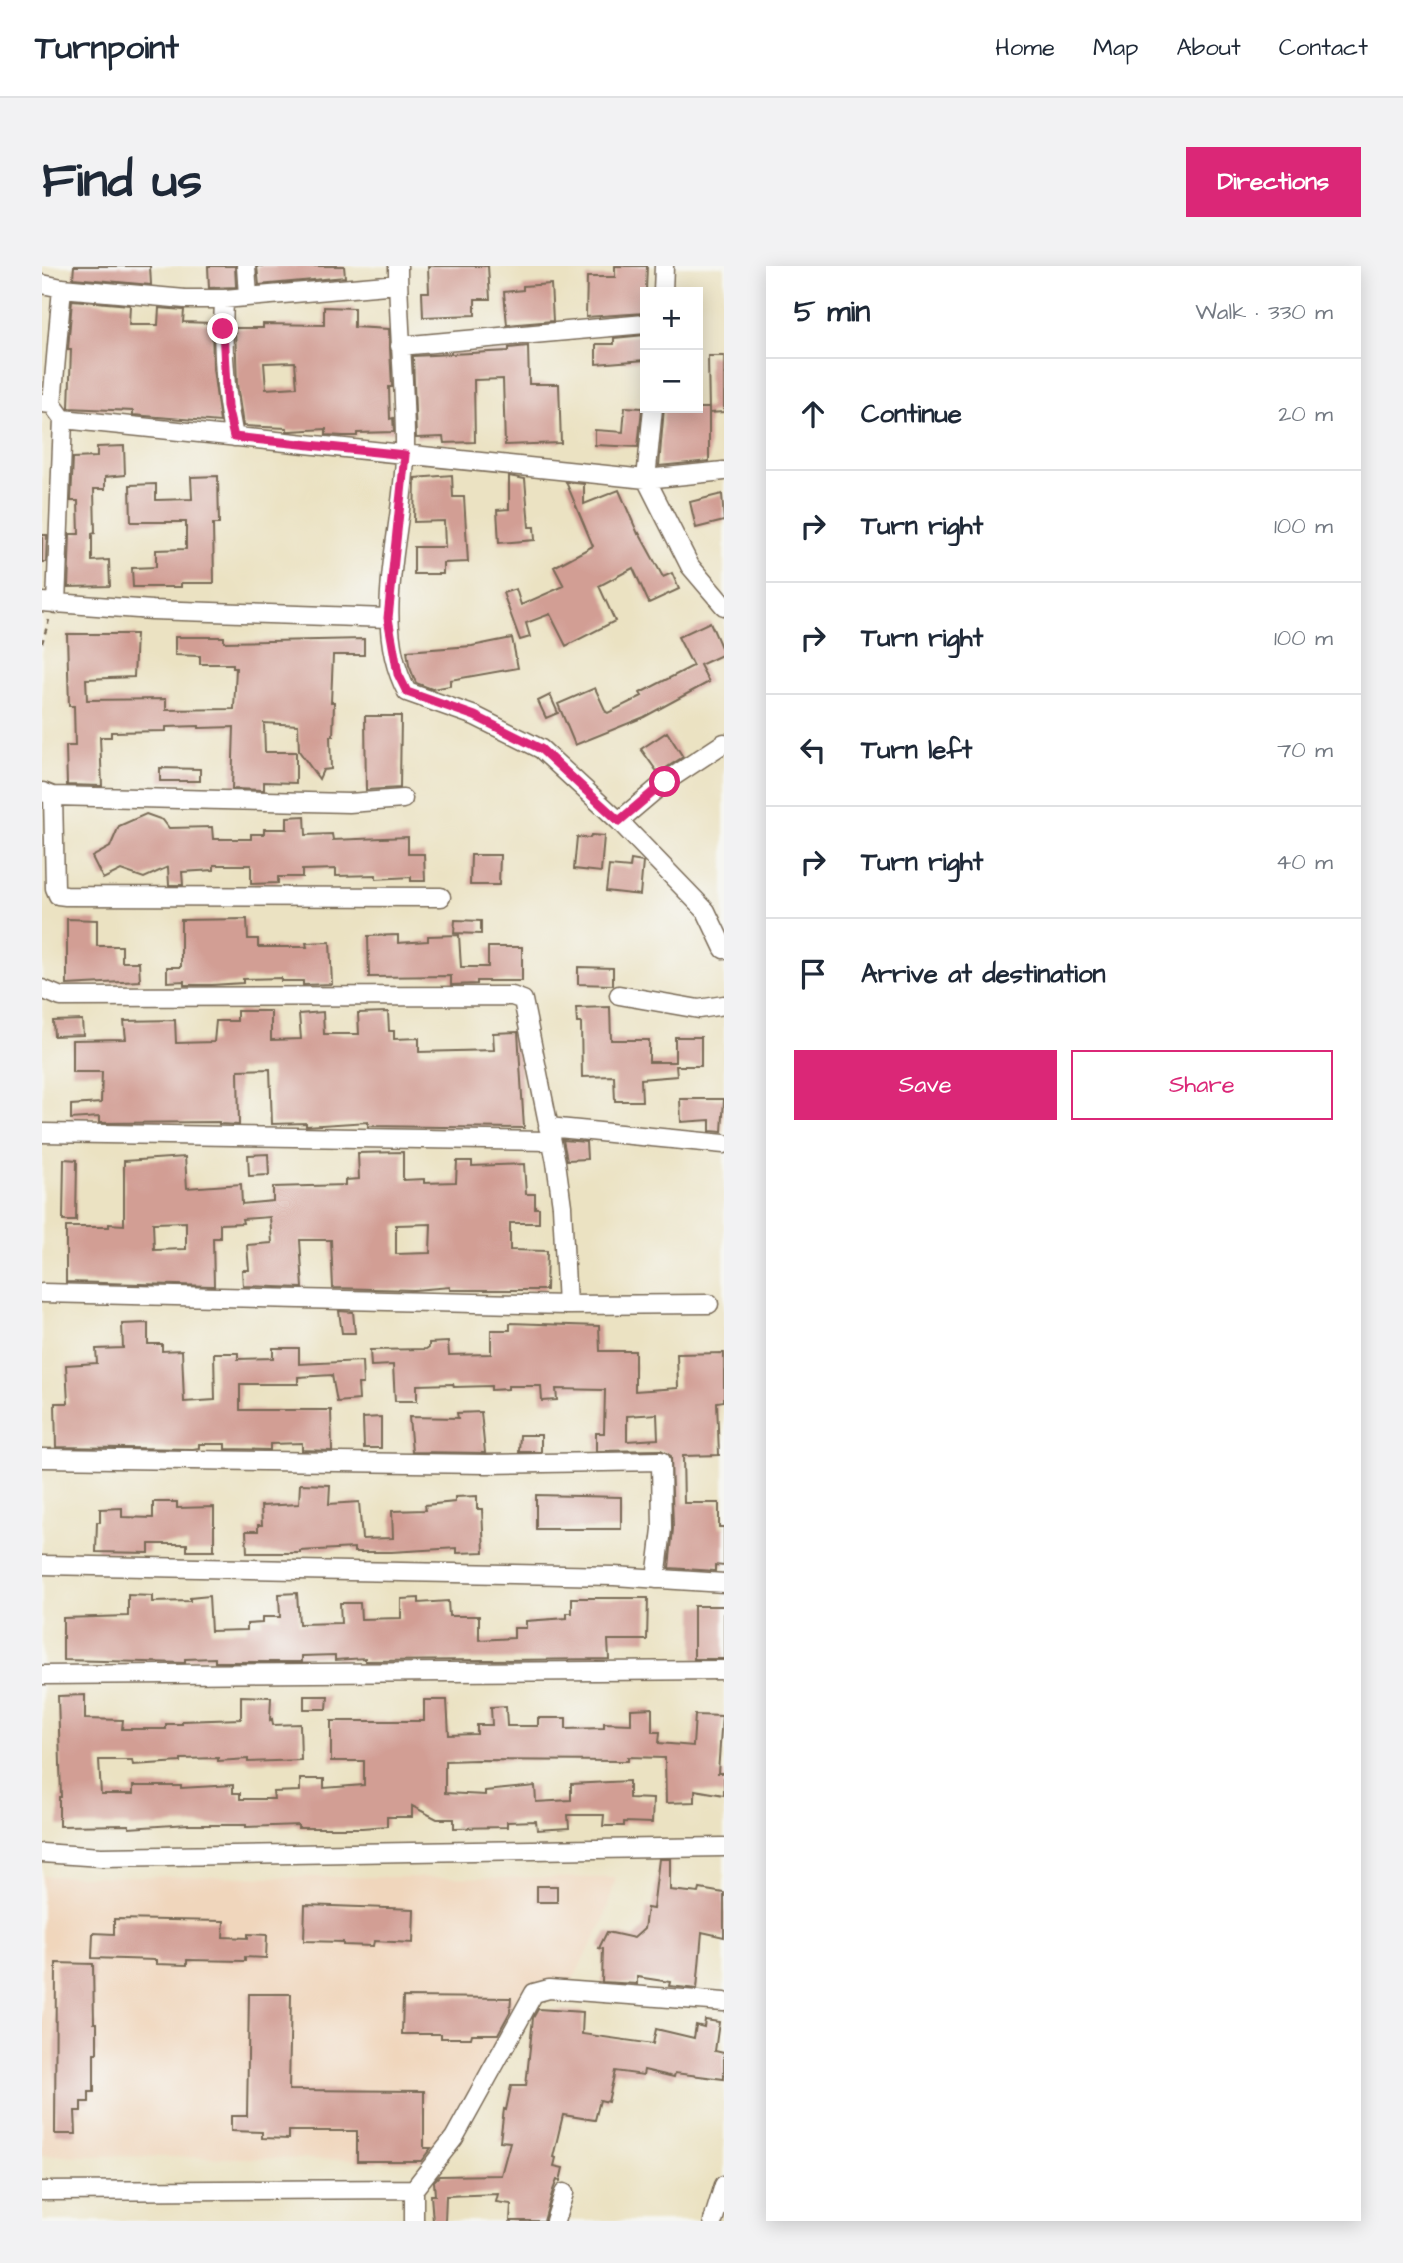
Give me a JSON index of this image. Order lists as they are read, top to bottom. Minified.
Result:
{"page":{"header":"Turnpoint","nav":["Home","Map","About","Contact"],"buttons":["Directions",["Save","Share"]],"title":"Find us","heading":["5 min","Walk · 330 m"],"map_buttons":["+","−"],"list":[["Continue","20 m"],["Turn right","100 m"],["Turn right","100 m"],["Turn left","70 m"],["Turn right","40 m"],"Arrive at destination"]}}
